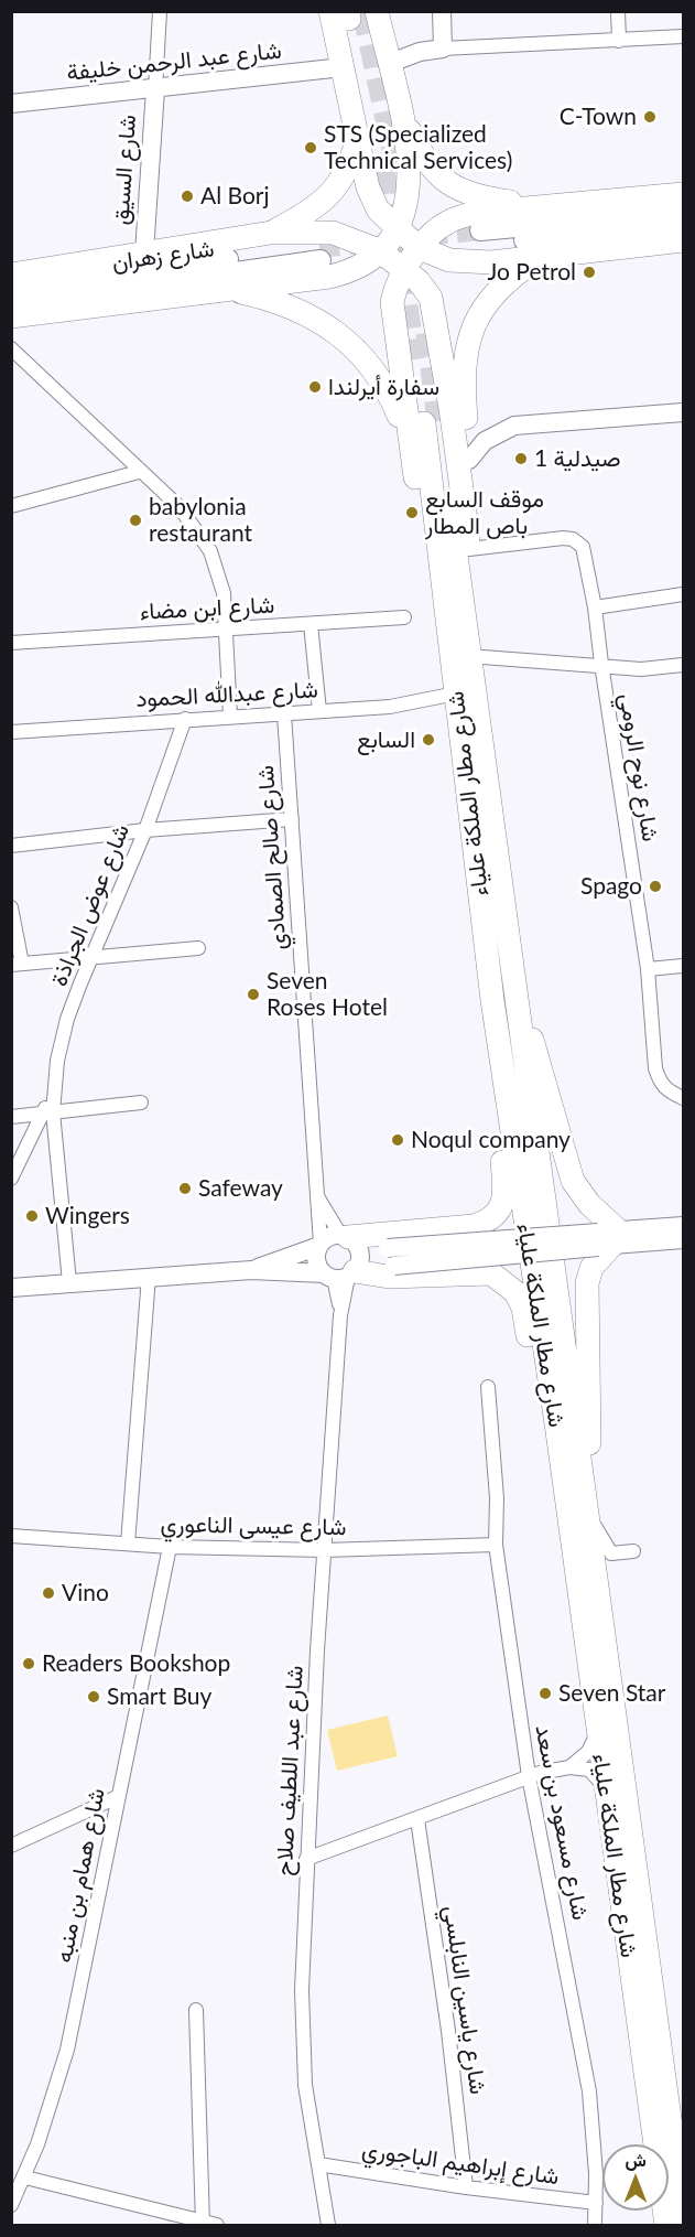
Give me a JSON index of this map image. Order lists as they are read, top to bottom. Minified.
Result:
{"streets":{"highway":["شارع مطار الملكة علياء"],"main road":["شارع زهران"],"street":["شارع عبد الرحمن خليفة","شارع السيق","شارع ابن مضاء","شارع عبدالله الحمود","شارع نوح الرومي","شارع صالح الصمادي","شارع عوض الجراذة","شارع عيسى الناعوري","شارع عبد اللطيف صلاح","شارع مسعود بن سعد","شارع همام بن منبه","شارع ياسين النابلسي","شارع إبراهيم الباجوري"]},"crossings":[["شارع عبد الرحمن خليفة","شارع السيق"],["شارع عبدالله الحمود","شارع صالح الصمادي"],["شارع عبدالله الحمود","شارع عوض الجراذة"],["شارع صالح الصمادي","شارع عبد اللطيف صلاح"],["شارع عيسى الناعوري","شارع عبد اللطيف صلاح"],["شارع عيسى الناعوري","شارع مسعود بن سعد"],["شارع عيسى الناعوري","شارع همام بن منبه"],["شارع عبد اللطيف صلاح","شارع إبراهيم الباجوري"],["شارع مسعود بن سعد","شارع إبراهيم الباجوري"],["شارع ياسين النابلسي","شارع إبراهيم الباجوري"]],"places":["C-Town","STS (Specialized Technical Services)","Al Borj","Jo Petrol","سفارة أيرلندا","صيدلية 1","موقف السابع باص المطار","babylonia restaurant","السابع","Spago","Seven Roses Hotel","Noqul company","Safeway","Wingers","Vino","Readers Bookshop","Seven Star","Smart Buy"],"north":"top"}
